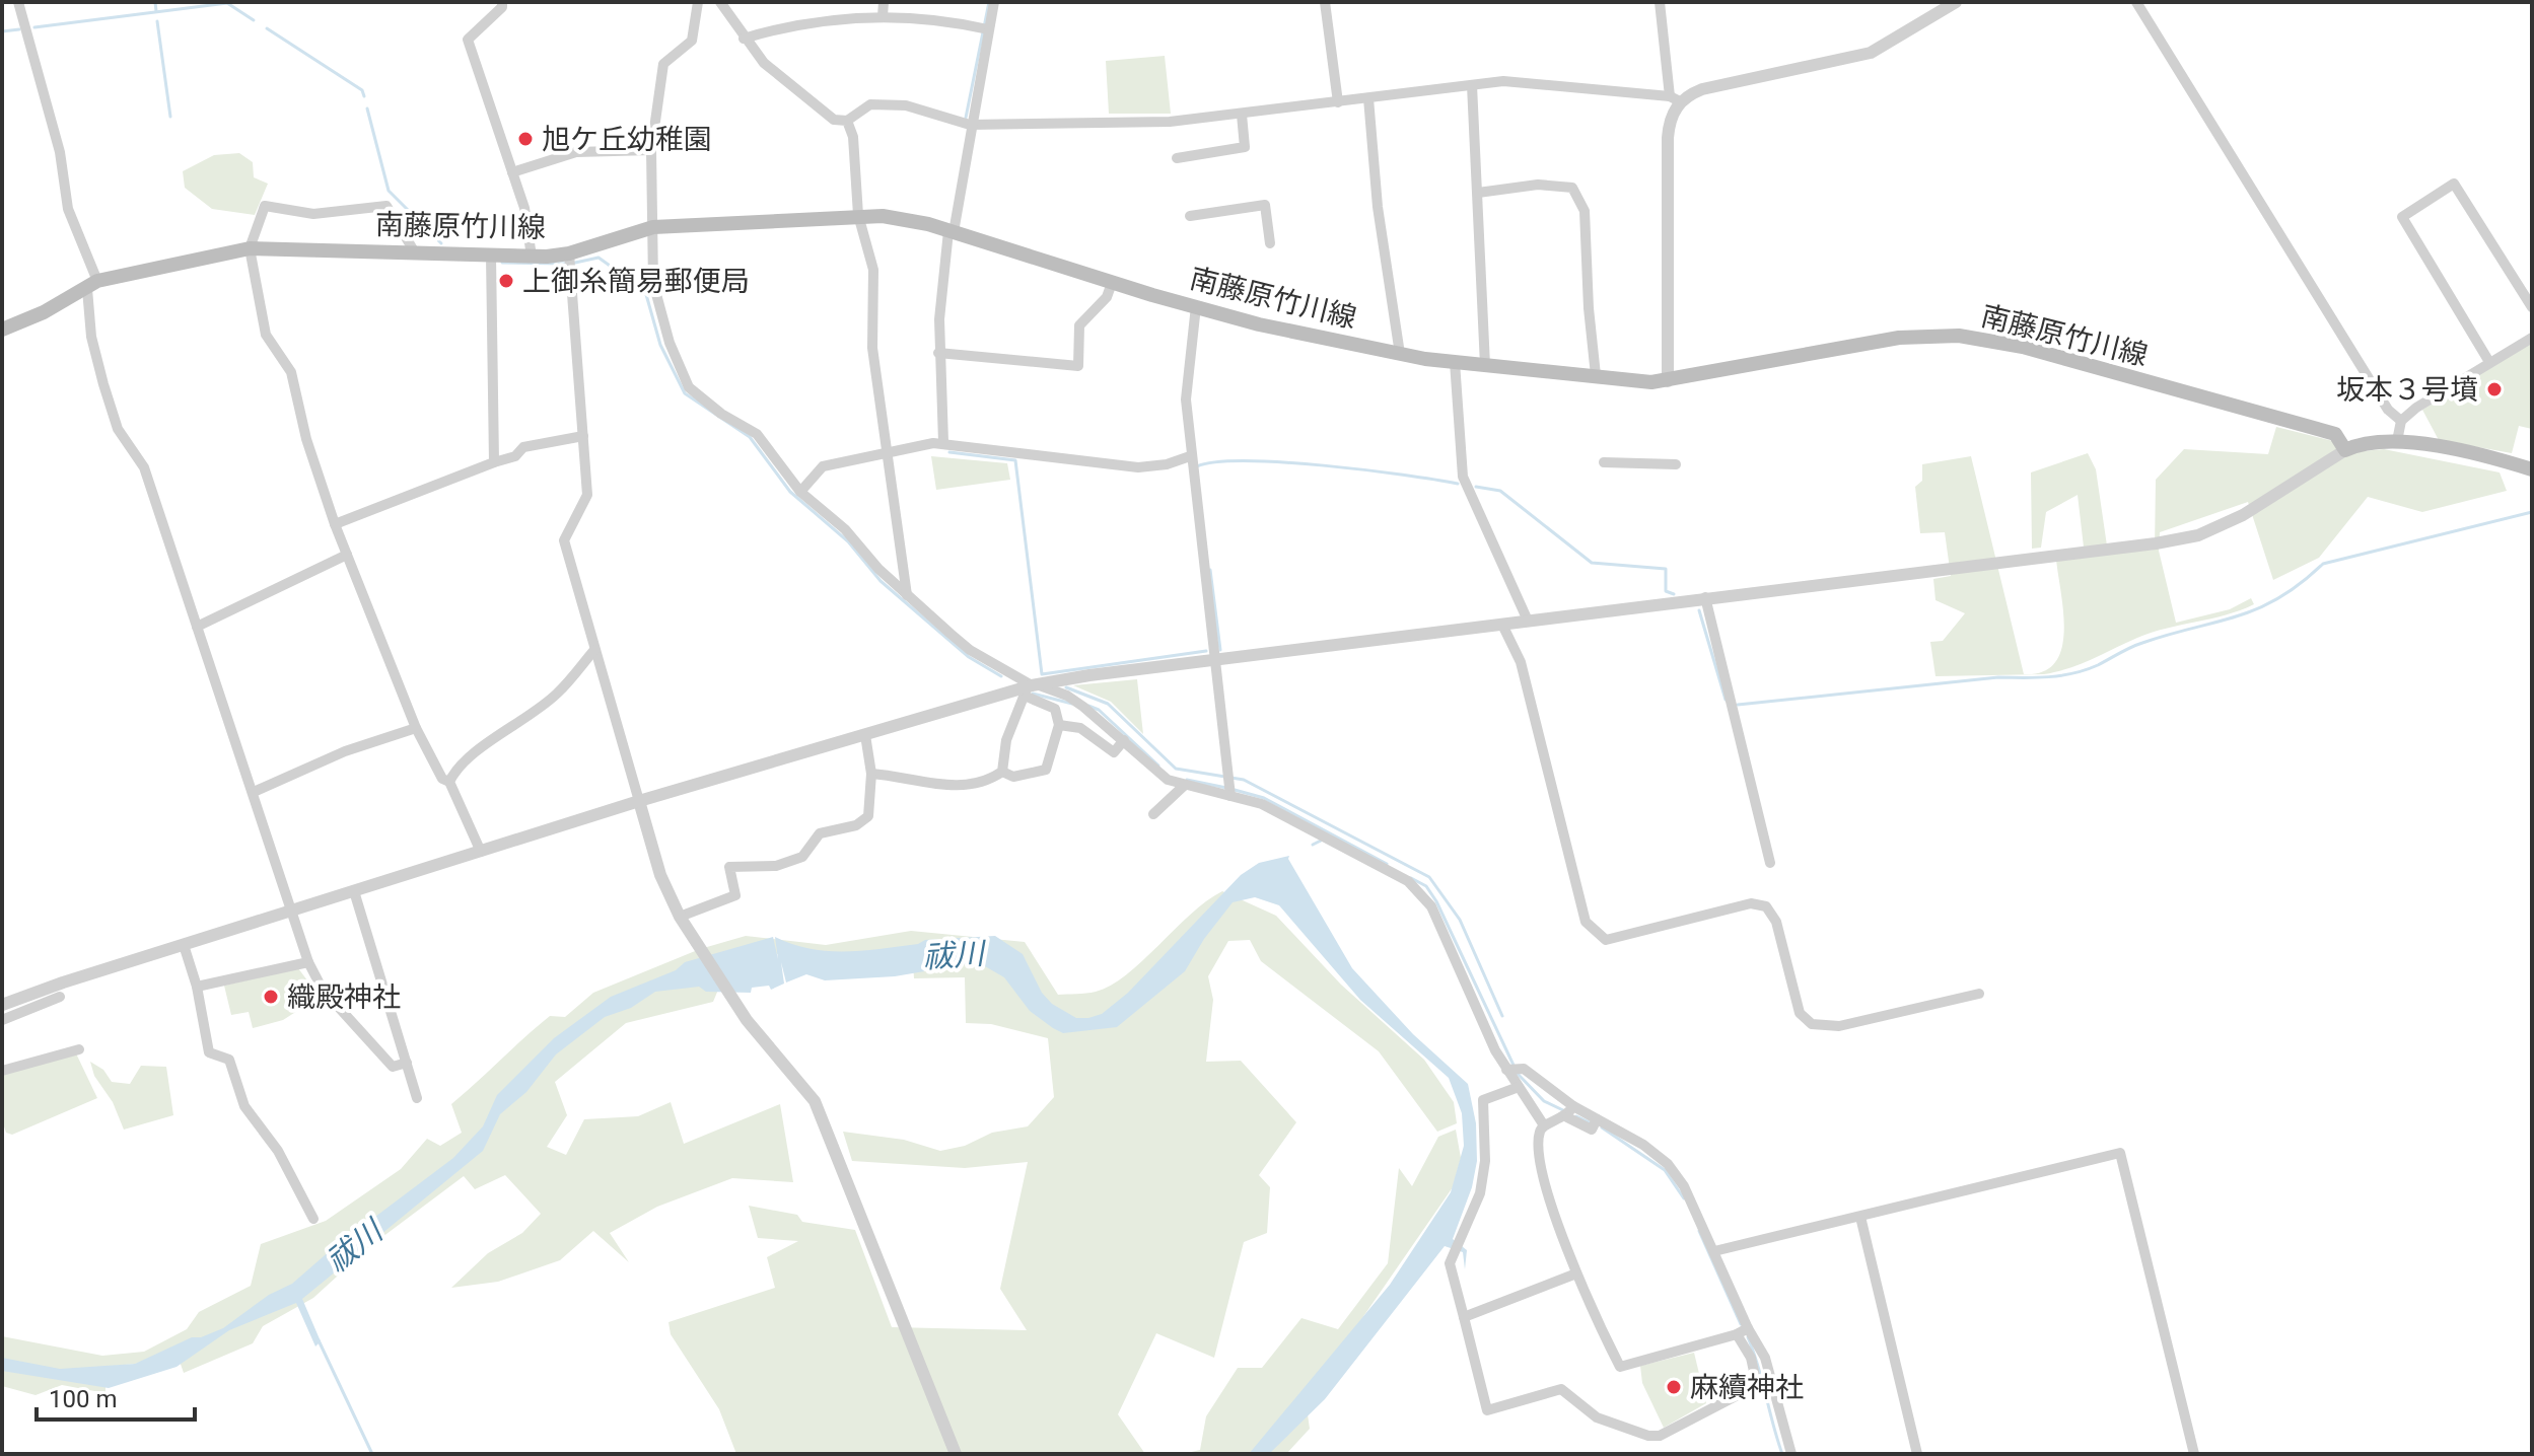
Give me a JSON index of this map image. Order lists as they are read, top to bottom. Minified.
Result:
{"streets":{"main road":["南藤原竹川線"]},"water":["祓川"],"places":["旭ケ丘幼稚園","上御糸簡易郵便局","坂本３号墳","織殿神社","麻續神社"],"scale_bar":"100 m"}
